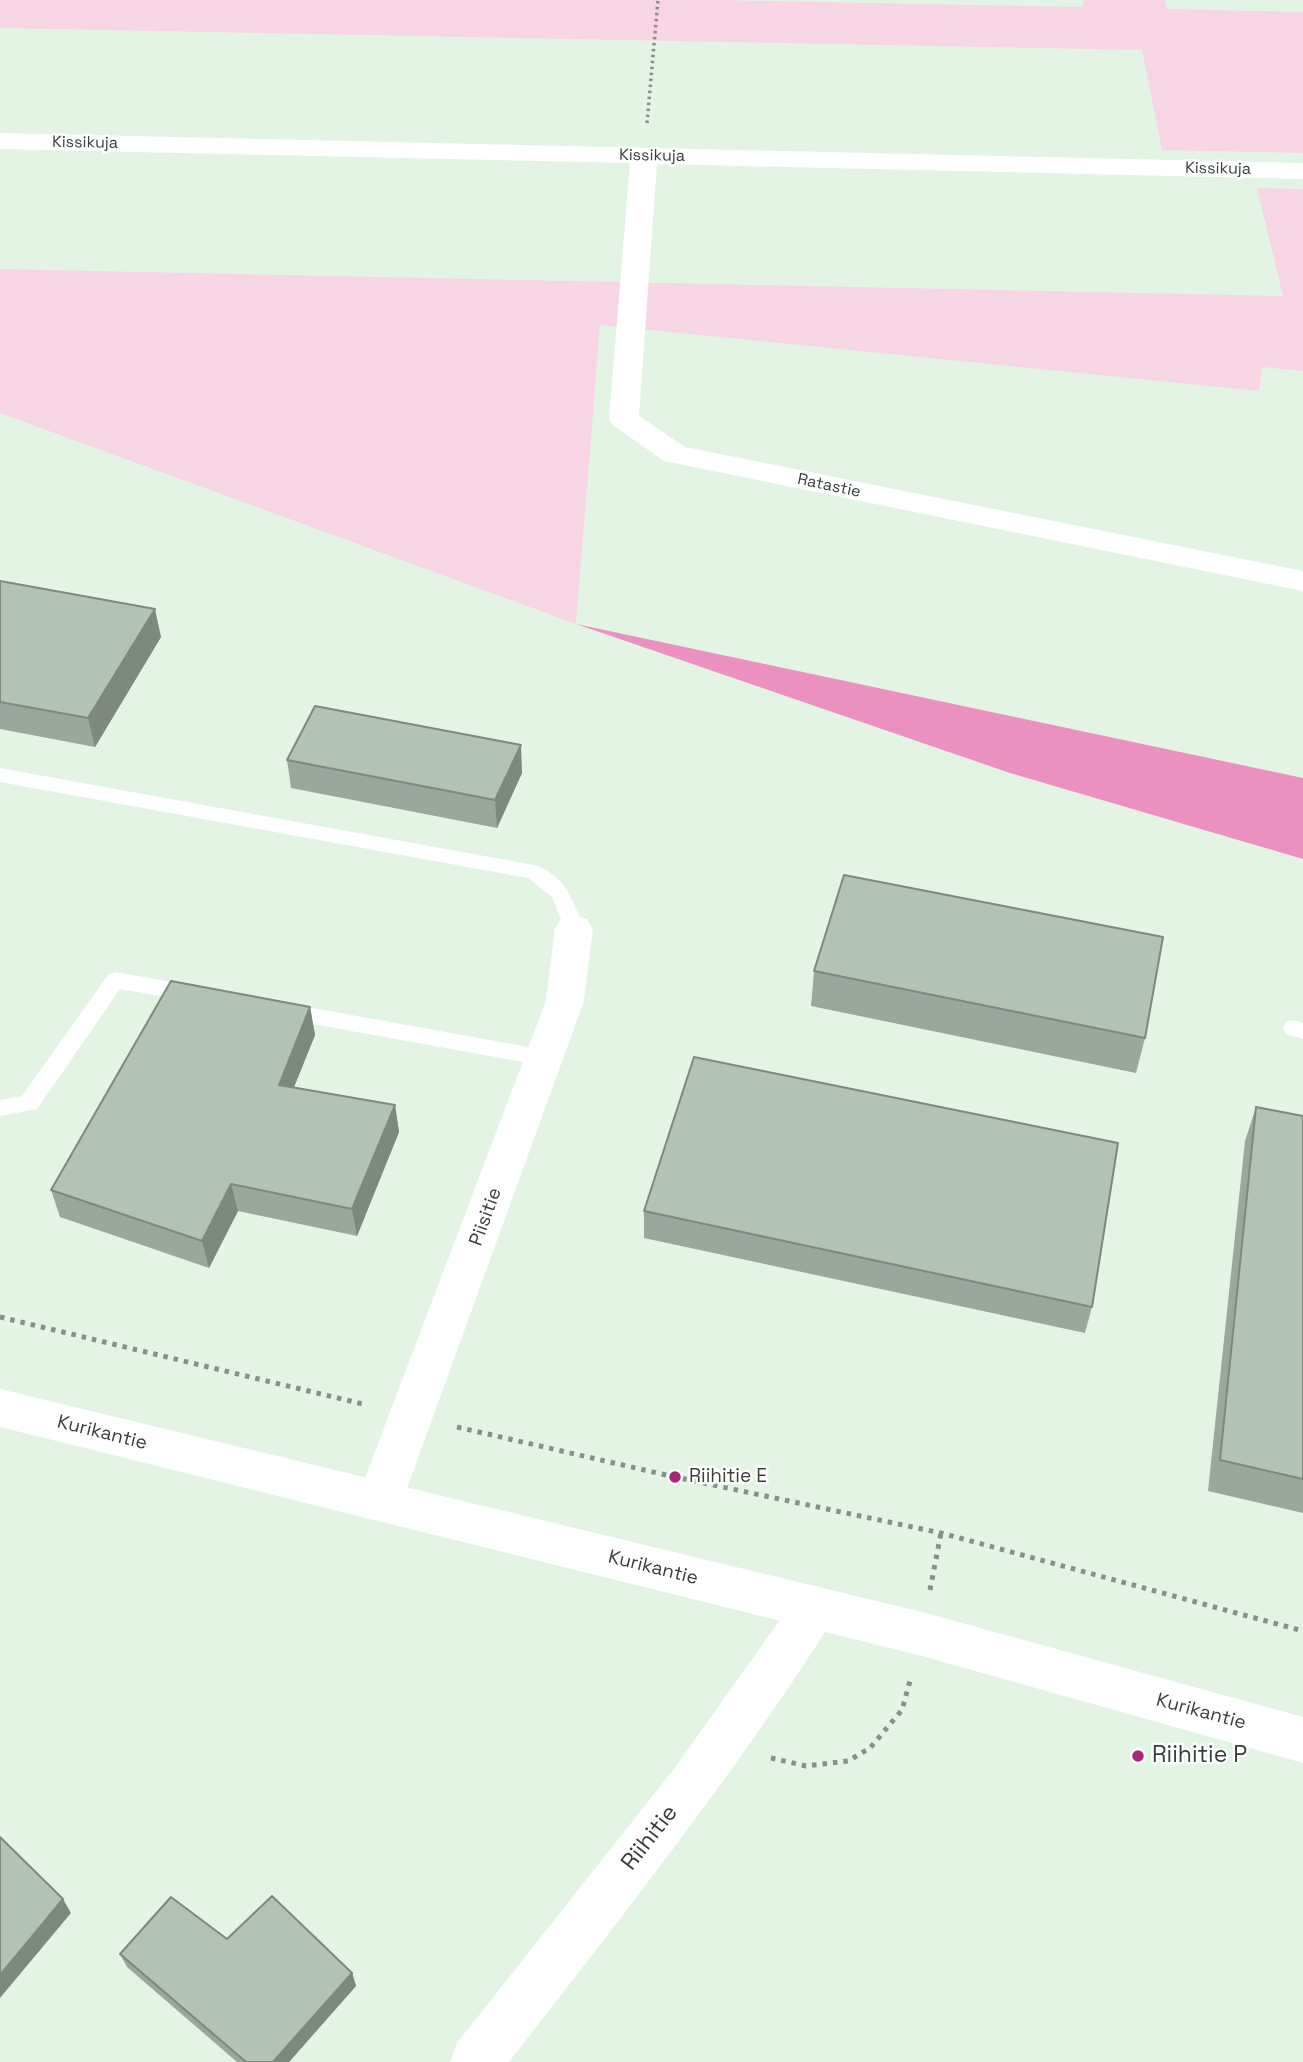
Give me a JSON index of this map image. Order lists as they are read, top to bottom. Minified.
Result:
{"streets":{"street":["Kissikuja","Ratastie","Piisitie","Kurikantie","Riihitie"]},"crossings":[["Kissikuja","Ratastie"],["Piisitie","Kurikantie"],["Kurikantie","Riihitie"]],"places":["Riihitie E","Riihitie P"]}
